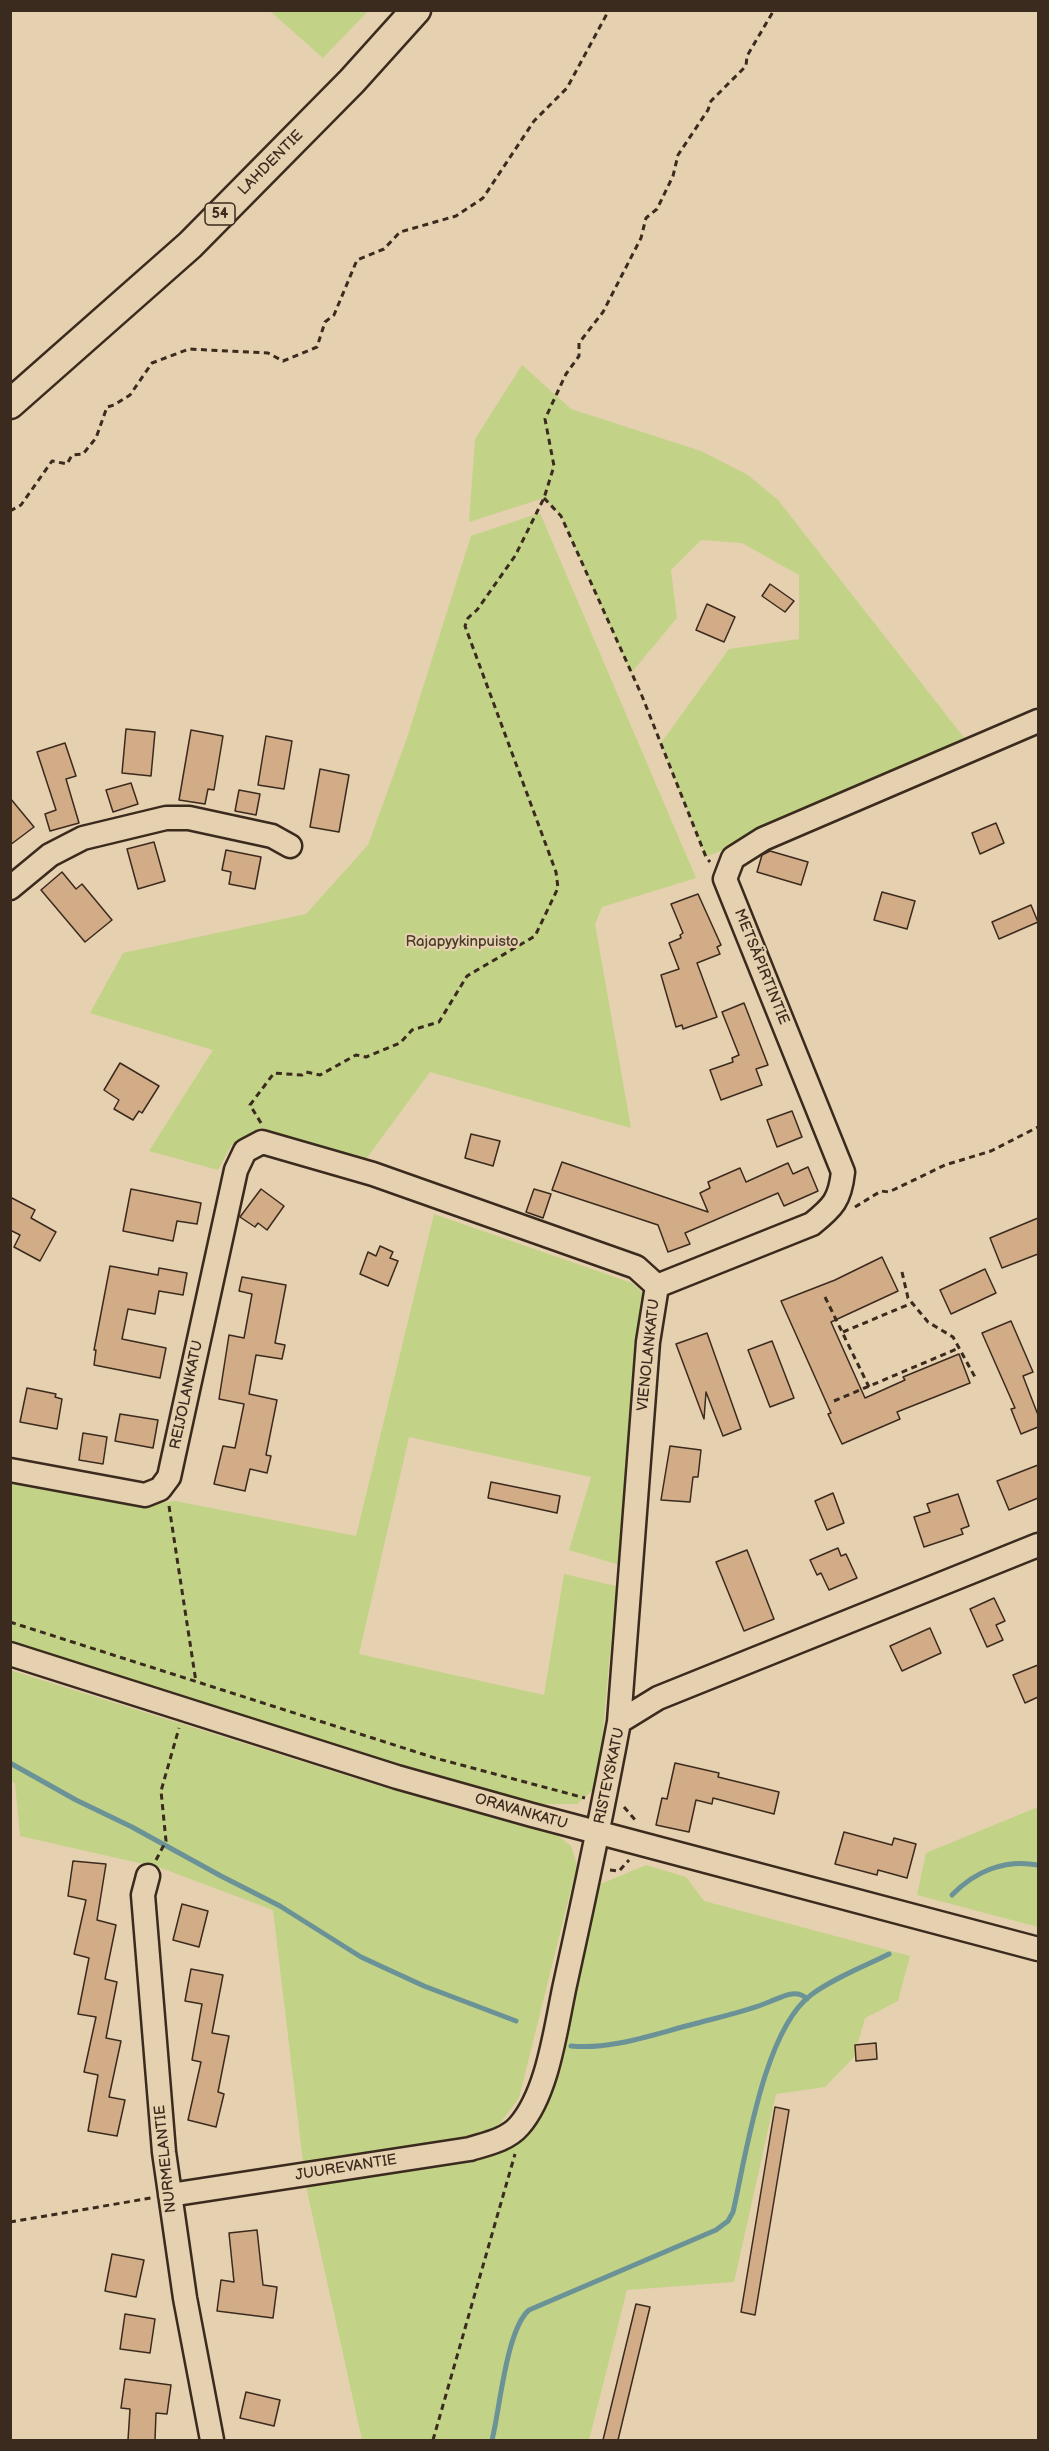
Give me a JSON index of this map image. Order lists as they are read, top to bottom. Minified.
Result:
{"streets":{"main road":["LAHDENTIE","54"],"street":["METSÄPIRTINTIE","VIENOLANKATU","REIJOLANKATU","RISTEYSKATU","ORAVANKATU","NURMELANTIE","JUUREVANTIE"]},"crossings":[["METSÄPIRTINTIE","VIENOLANKATU"],["VIENOLANKATU","REIJOLANKATU"],["VIENOLANKATU","RISTEYSKATU"],["RISTEYSKATU","ORAVANKATU"],["RISTEYSKATU","JUUREVANTIE"],["NURMELANTIE","JUUREVANTIE"]],"parks":["Rajapyykinpuisto"]}
